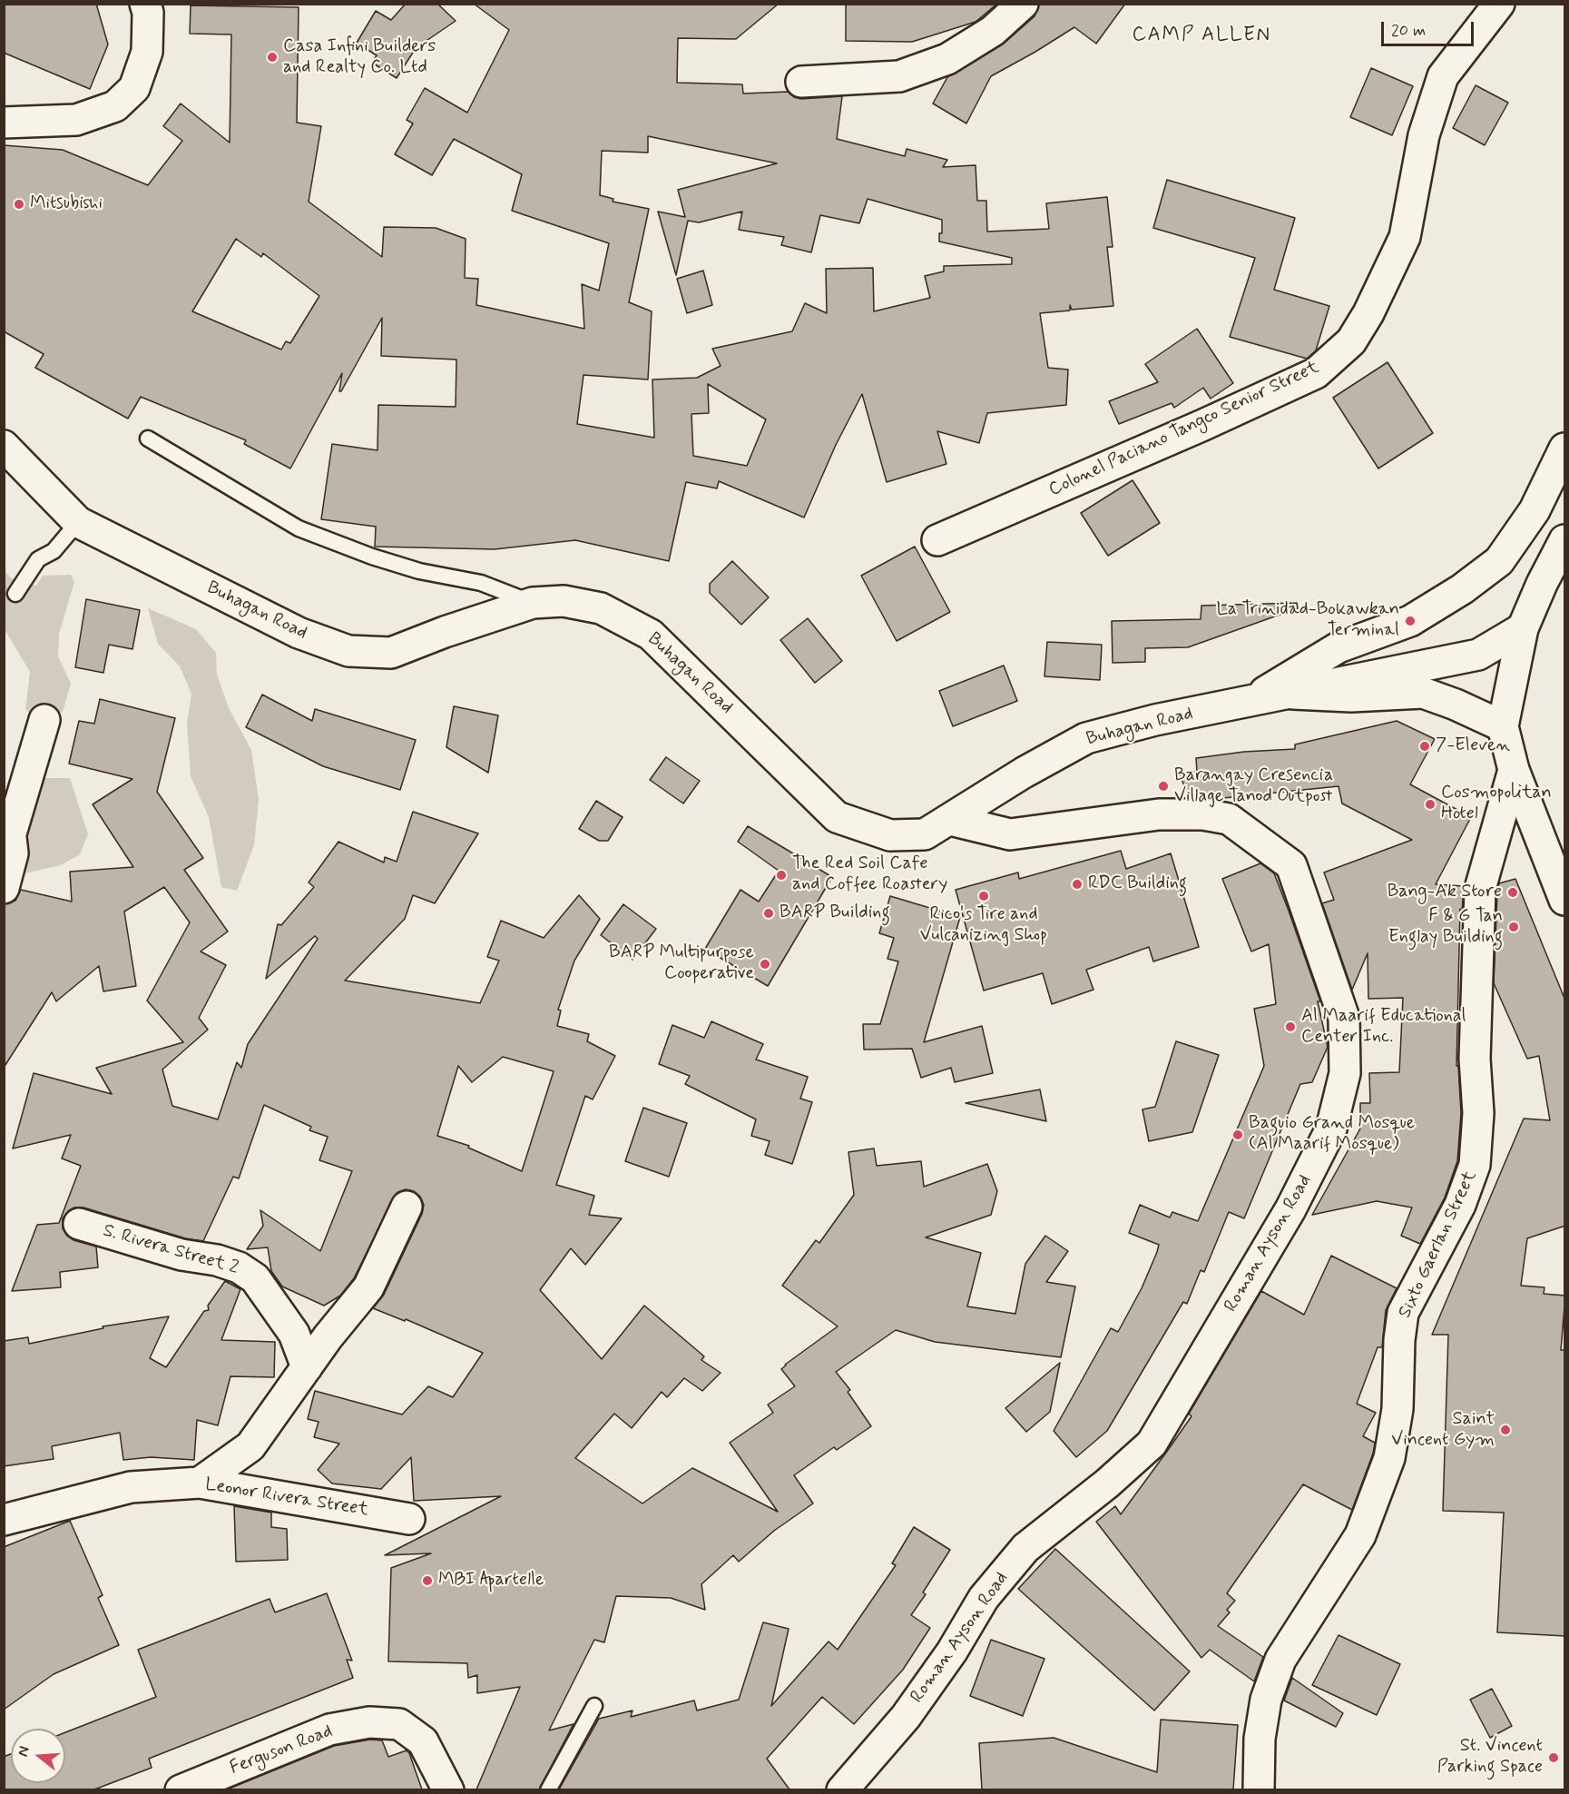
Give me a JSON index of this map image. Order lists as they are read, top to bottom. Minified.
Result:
{"streets":{"main road":["Colonel Paciano Tangco Senior Street","Buhagan Road","Roman Ayson Road","Sixto Gaerlan Street","S. Rivera Street 2","Leonor Rivera Street","Ferguson Road"]},"crossings":[["Buhagan Road","Roman Ayson Road"]],"districts":["CAMP ALLEN"],"places":["Casa Infini Builders and Realty Co. Ltd","Mitsubishi","La Trinidad-Bokawkan Terminal","7-Eleven","Barangay Cresencia Village Tanod Outpost","Cosmopolitan Hotel","The Red Soil Cafe and Coffee Roastery","RDC Building","Bang-Ak Store","Rico's Tire and Vulcanizing Shop","BARP Building","F & G Tan Englay Building","BARP Multipurpose Cooperative","Al Maarif Educational Center Inc.","Baguio Grand Mosque (Al Maarif Mosque)","Saint Vincent Gym","MBI Apartelle","St. Vincent Parking Space"],"scale_bar":"20 m","north":"left"}
